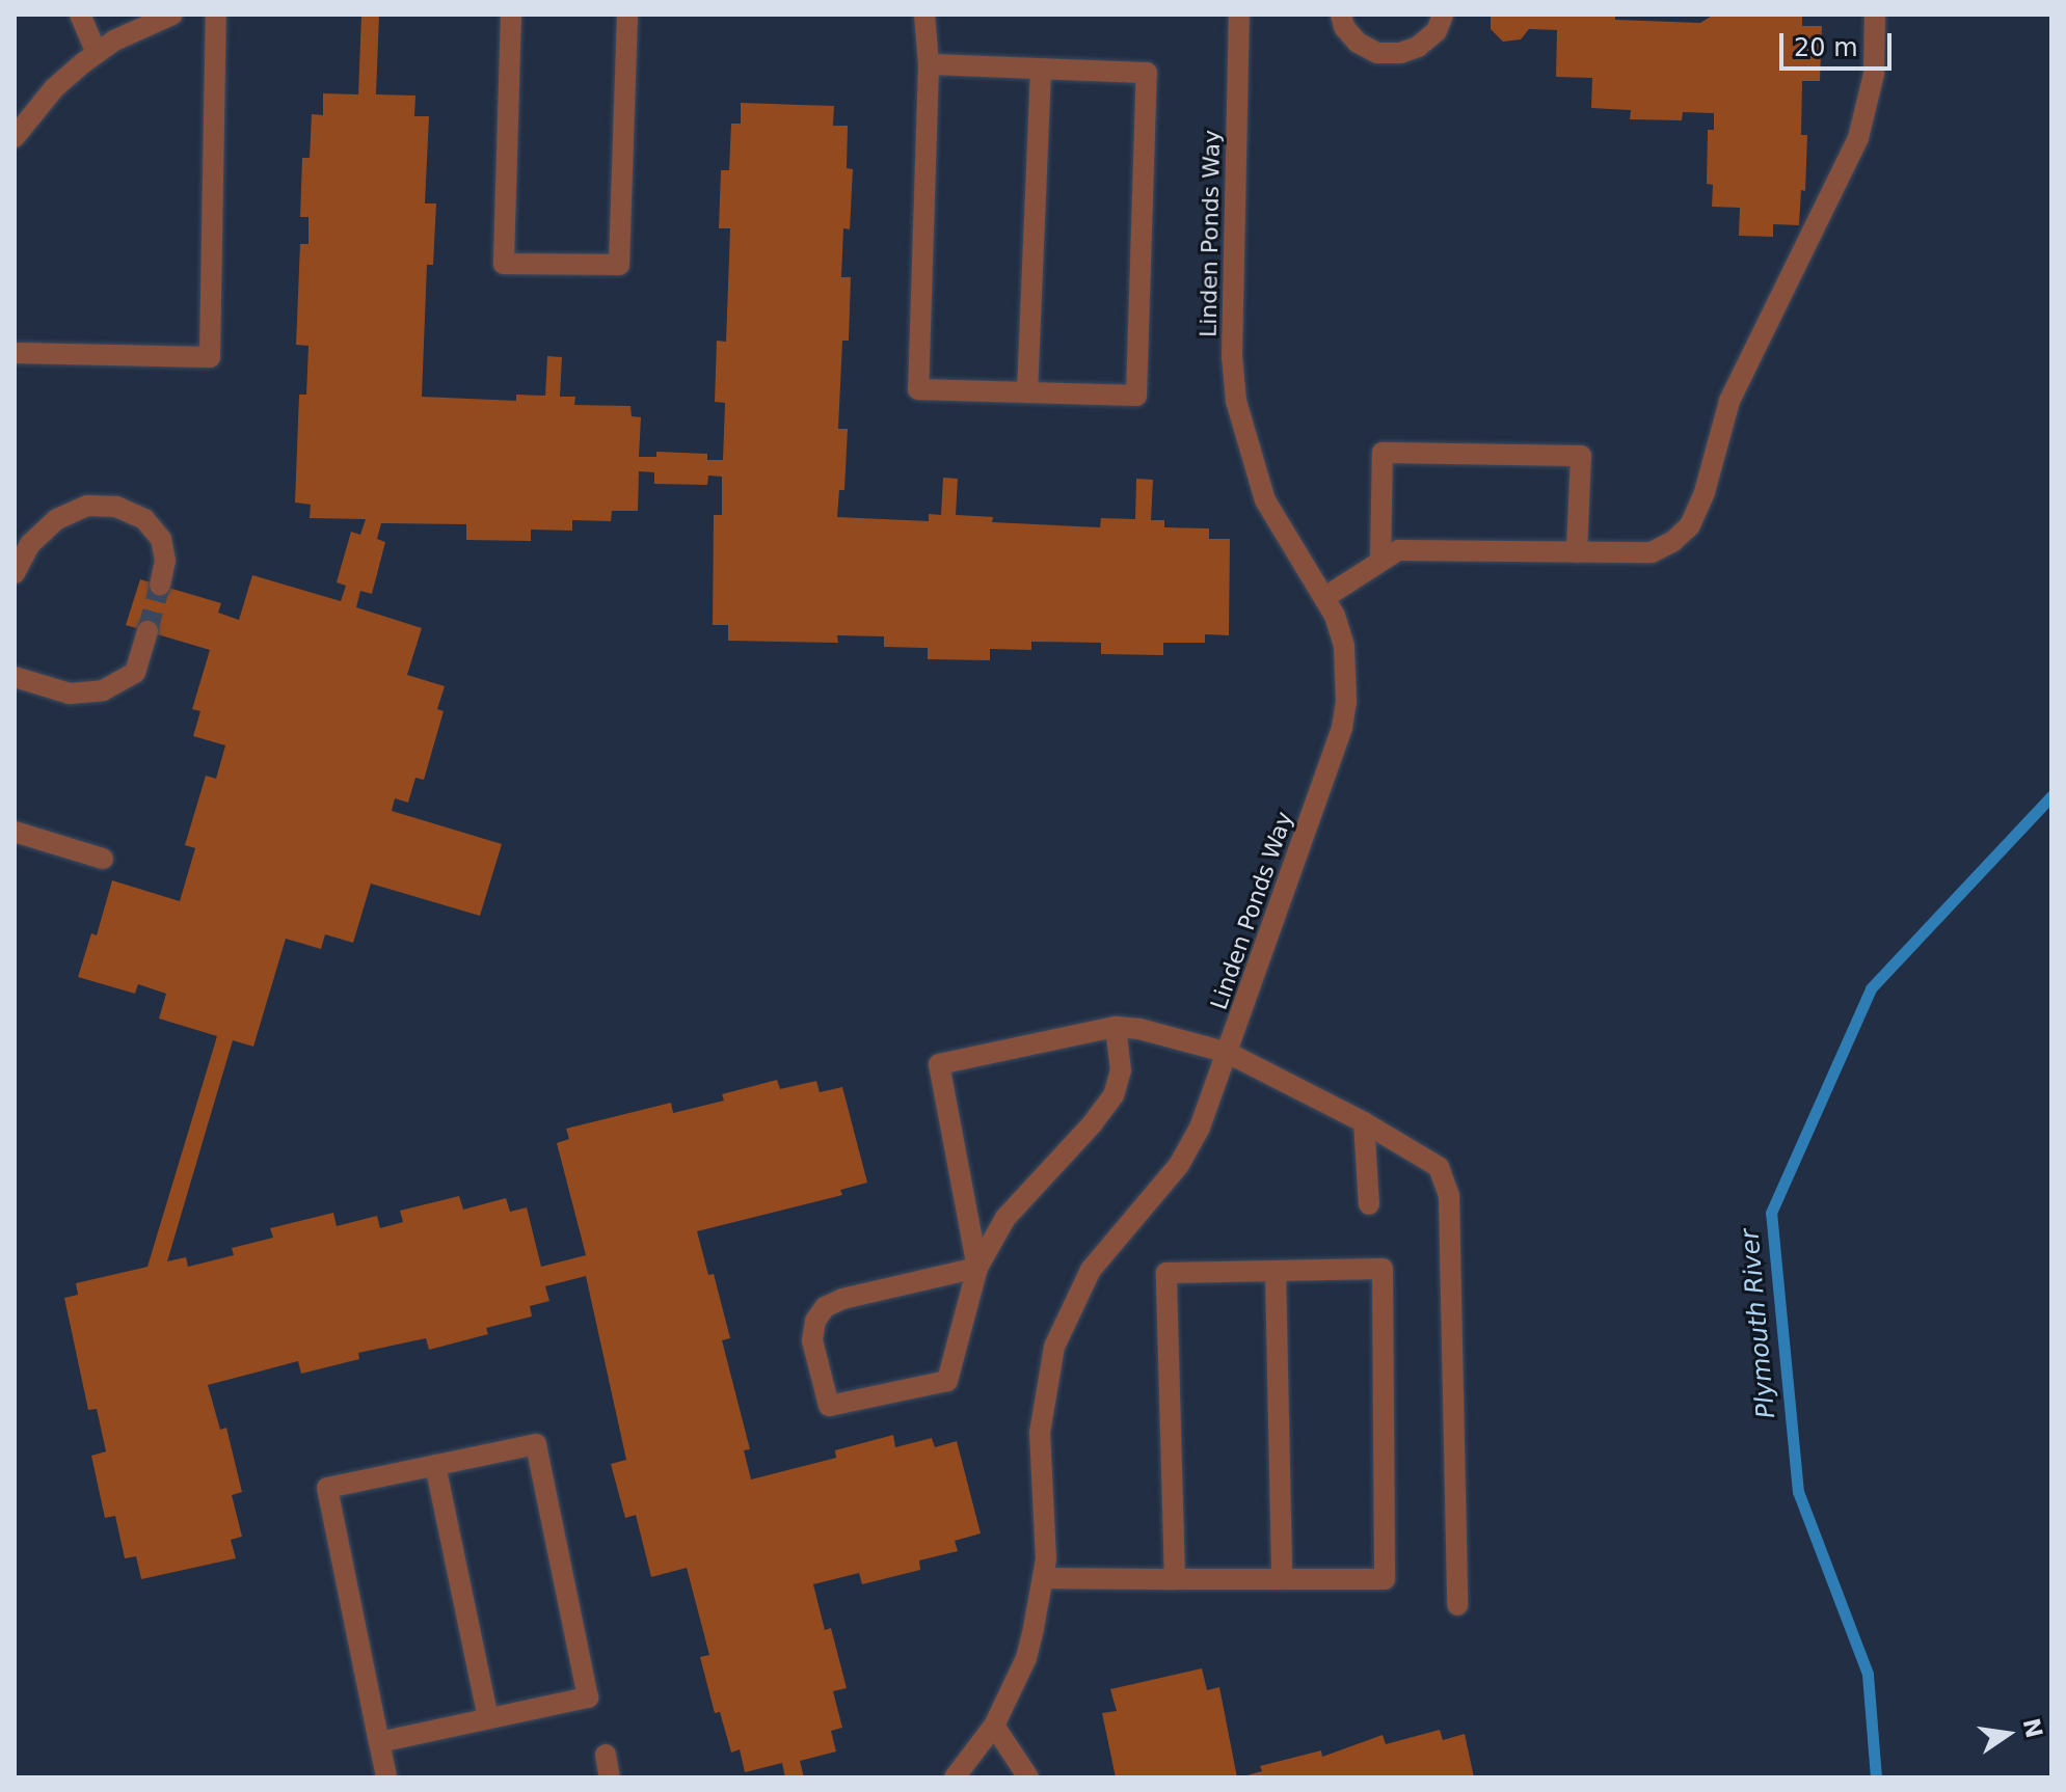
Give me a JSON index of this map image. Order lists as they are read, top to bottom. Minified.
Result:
{"streets":{"street":["Linden Ponds Way"]},"water":["Plymouth River"],"scale_bar":"20 m","north":"right"}
